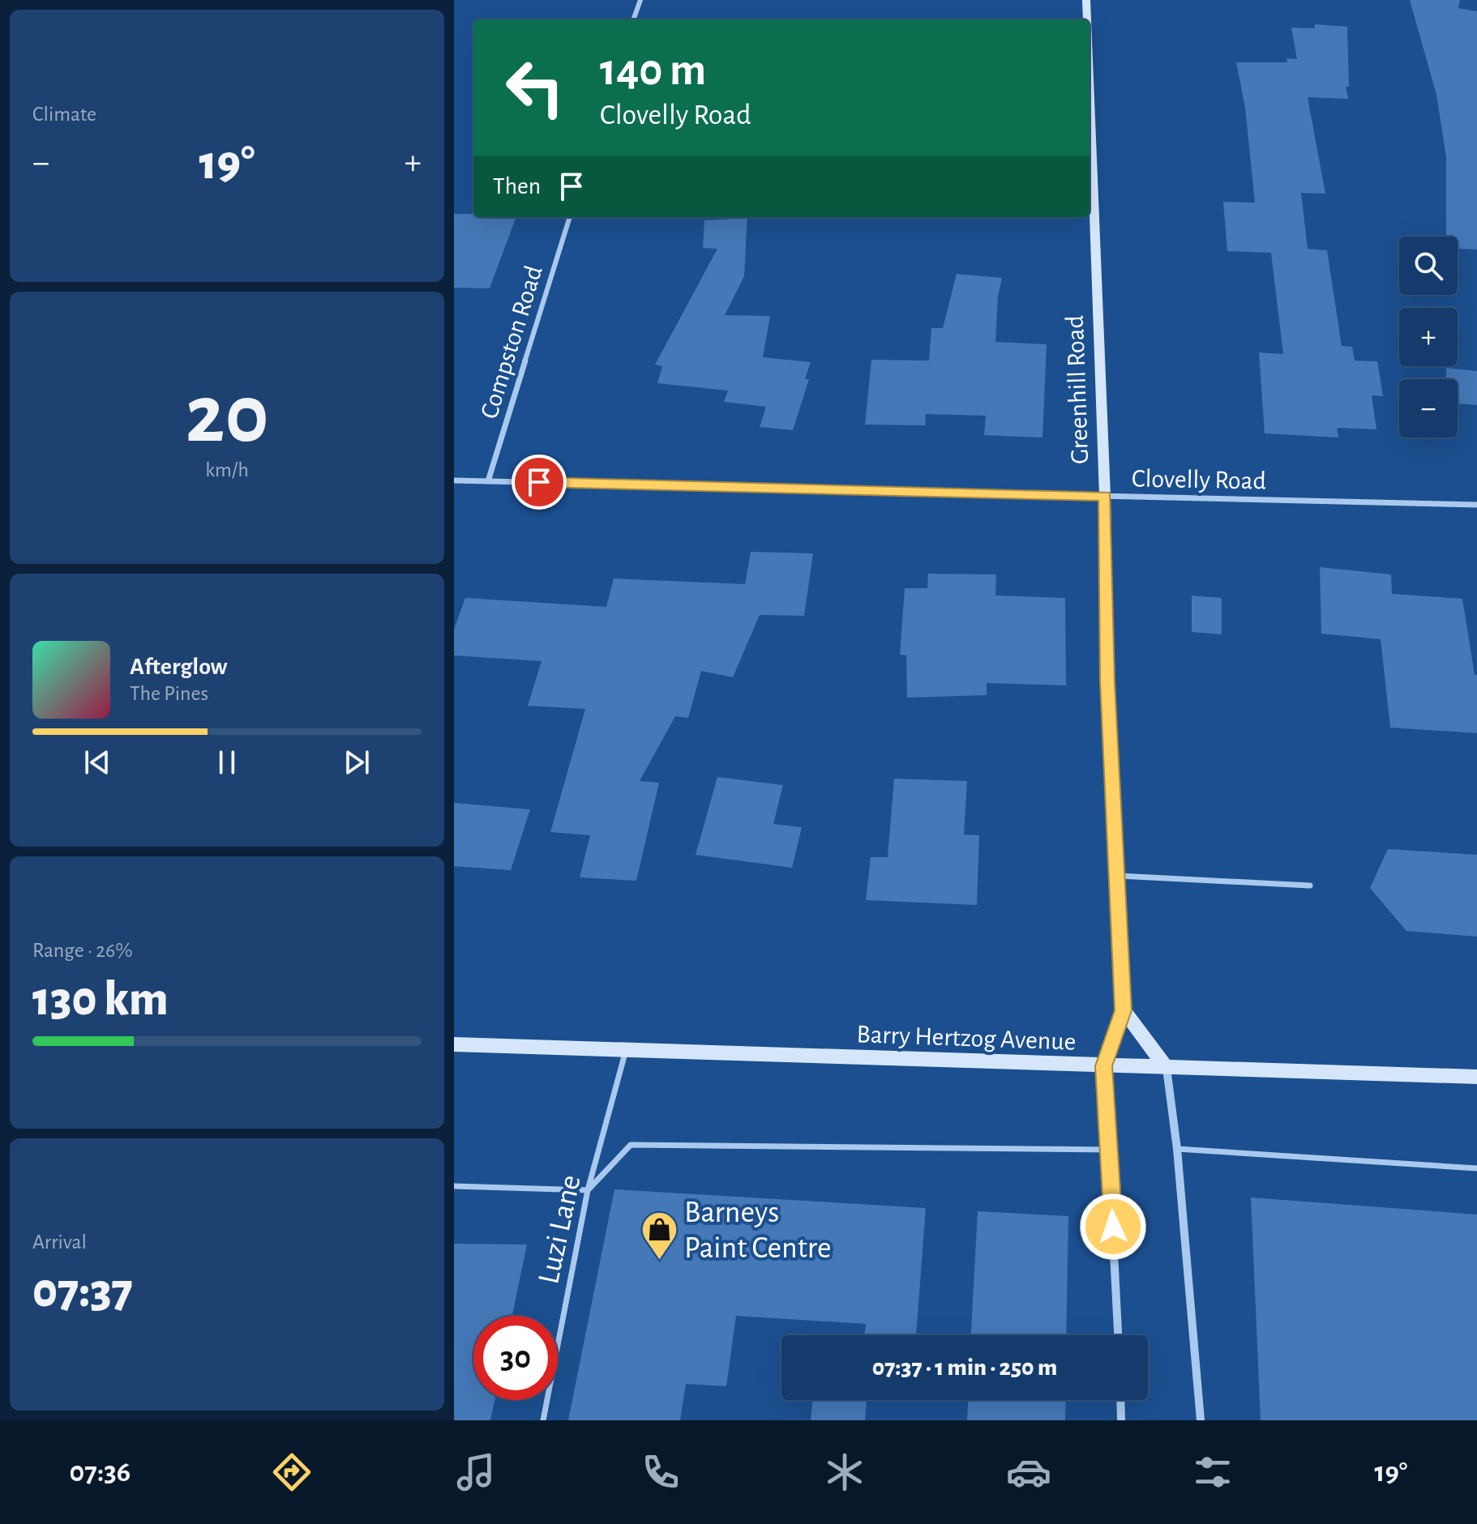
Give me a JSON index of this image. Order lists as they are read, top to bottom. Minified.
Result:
{"streets":{"street":["Compston Road","Greenhill Road","Clovelly Road","Barry Hertzog Avenue"],"lane":["Luzi Lane"]},"crossings":[["Compston Road","Clovelly Road"],["Greenhill Road","Clovelly Road"],["Greenhill Road","Barry Hertzog Avenue"],["Barry Hertzog Avenue","Luzi Lane"]],"places":{"shop":["Barneys Paint Centre"]},"page":{"tile":["Climate",["20","km/h"],["Range · 26%","130 km"],["Arrival","07:37"]],"turn":["140 m","Clovelly Road"],"heat":["−","19°","+"],"then":"Then","map_buttons":["+","−"],"song":["Afterglow","The Pines"],"limit":"30","trip":"07:37 · 1 min · 250 m","tabs":["07:36","19°"]}}
